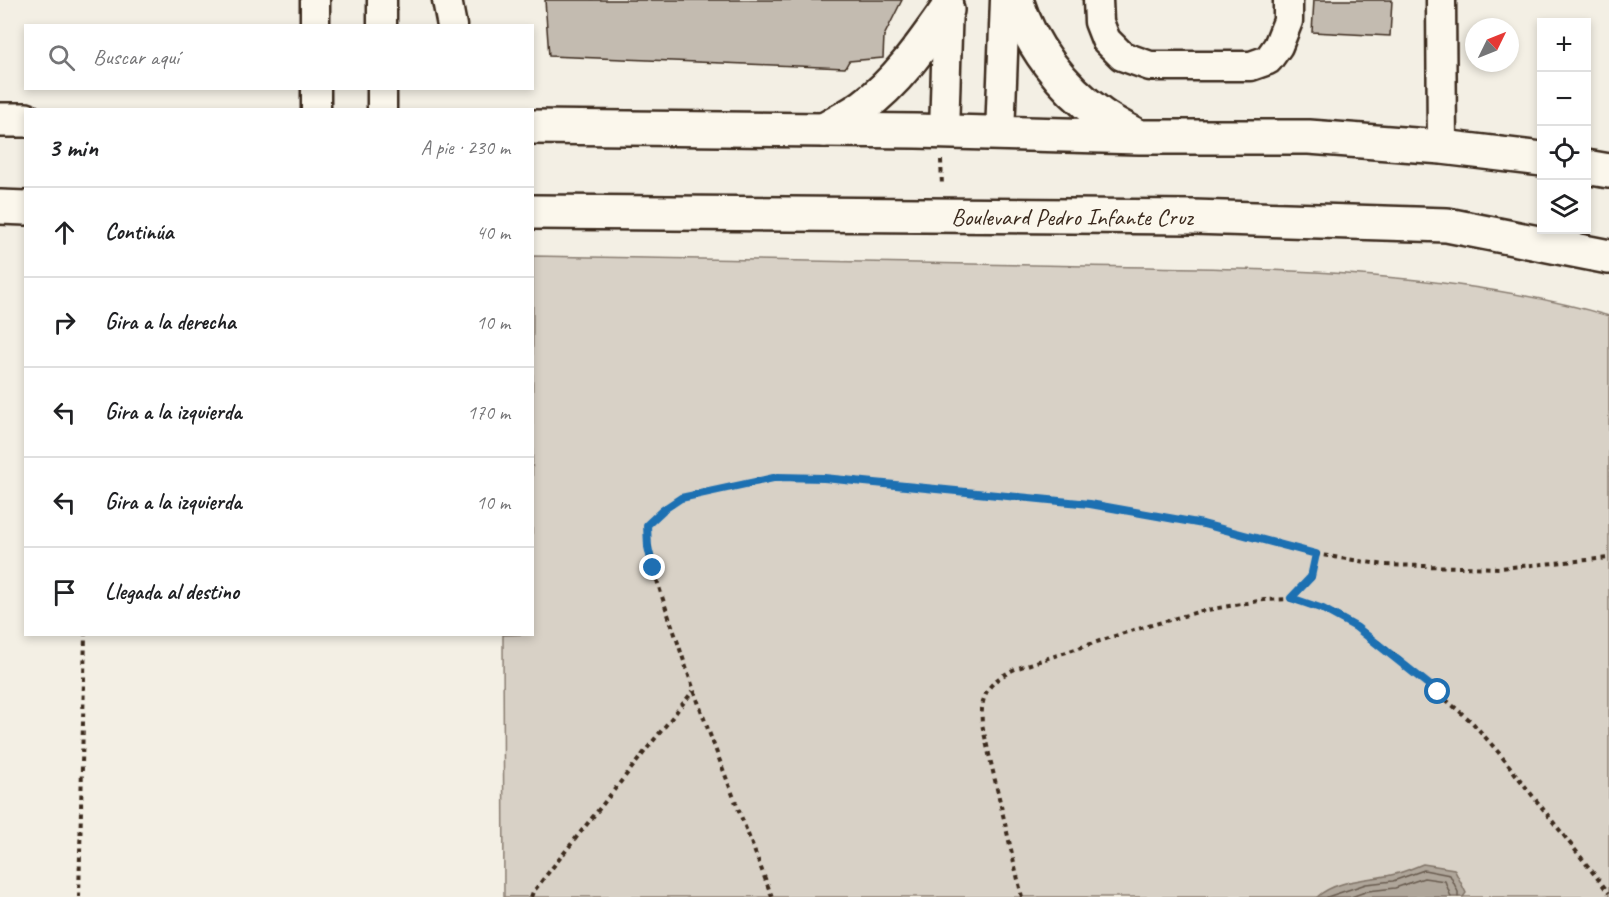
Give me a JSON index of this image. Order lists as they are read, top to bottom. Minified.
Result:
{"streets":{"highway":["Boulevard Pedro Infante Cruz"]},"north":"top right","page":{"map_buttons":["+","−"],"search":"Buscar aquí","heading":["3 min","A pie · 230 m"],"list":[["Continúa","40 m"],["Gira a la derecha","10 m"],["Gira a la izquierda","170 m"],["Gira a la izquierda","10 m"],"Llegada al destino"]}}
